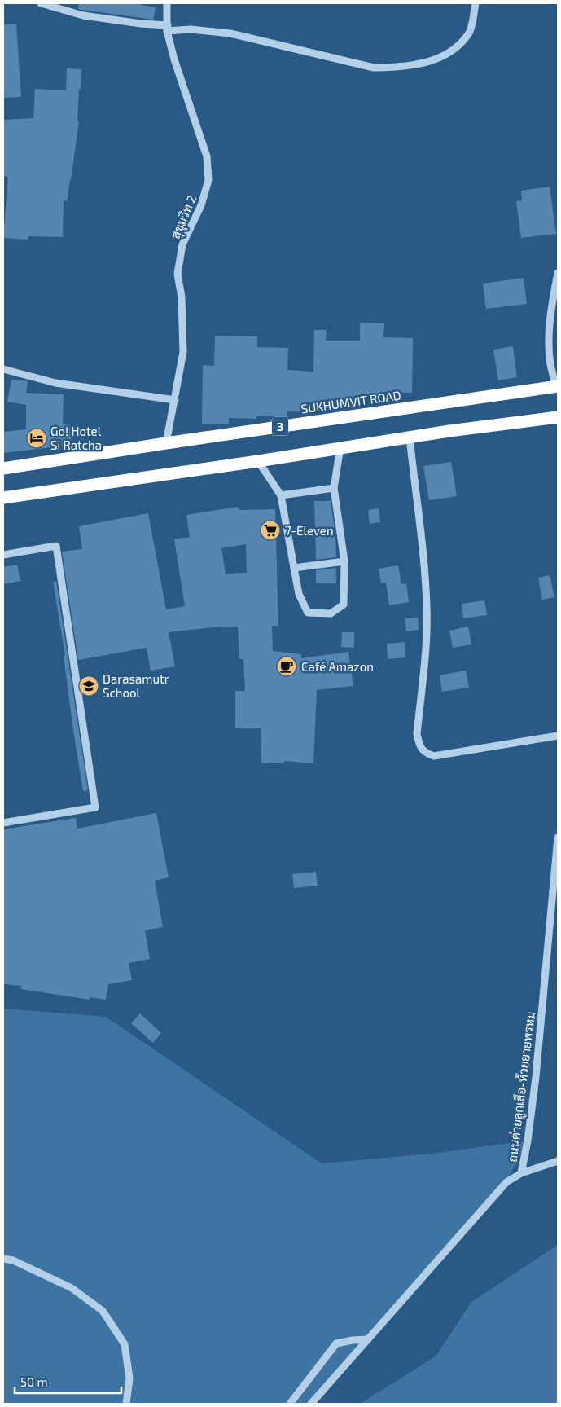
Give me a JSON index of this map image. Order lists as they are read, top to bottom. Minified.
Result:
{"streets":{"highway":["SUKHUMVIT ROAD","3"],"street":["สุขุมวิท 2","ถนนค่ายลูกเสึอ-ห้วยยายพรหม"]},"crossings":[["สุขุมวิท 2","SUKHUMVIT ROAD"]],"places":{"hotel":["Go! Hotel Si Ratcha"],"supermarket":["7-Eleven"],"cafe":["Café Amazon"],"school or university":["Darasamutr School"]},"scale_bar":"50 m"}
